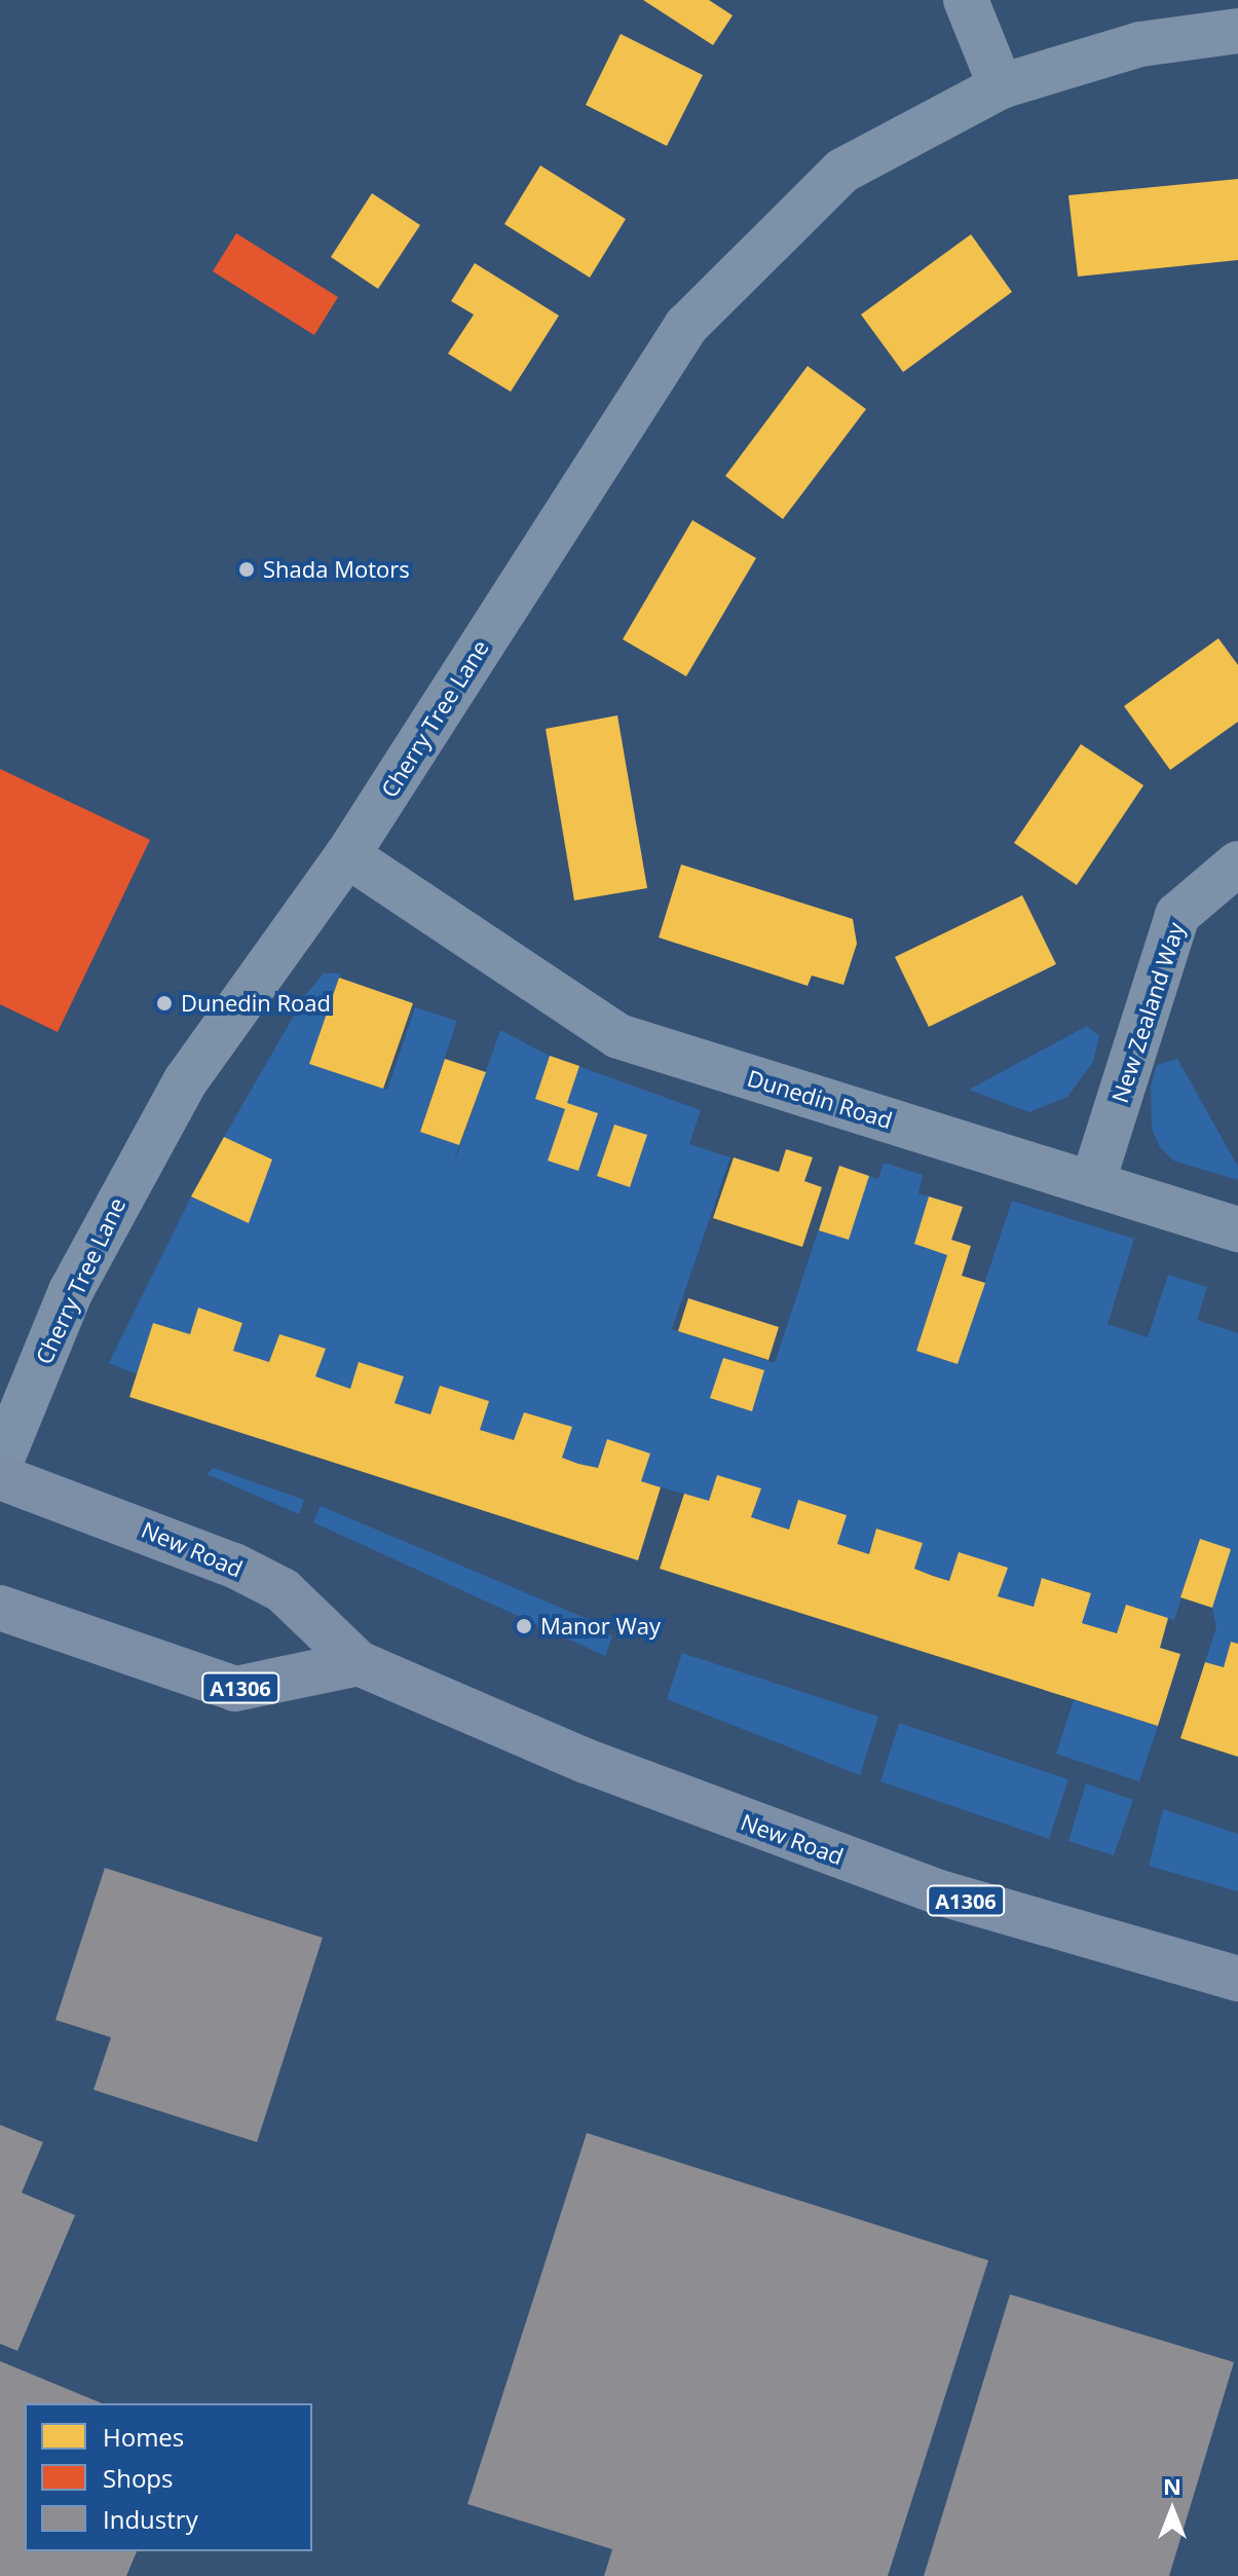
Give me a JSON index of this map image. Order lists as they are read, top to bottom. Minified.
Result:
{"streets":{"main road":["New Road","A1306"],"street":["Cherry Tree Lane","New Zealand Way","Dunedin Road"]},"crossings":[["Cherry Tree Lane","Dunedin Road"],["New Zealand Way","Dunedin Road"],["New Road","A1306"]],"places":["Shada Motors","Dunedin Road","Manor Way"],"legend":["Homes","Shops","Industry"],"north":"top"}
